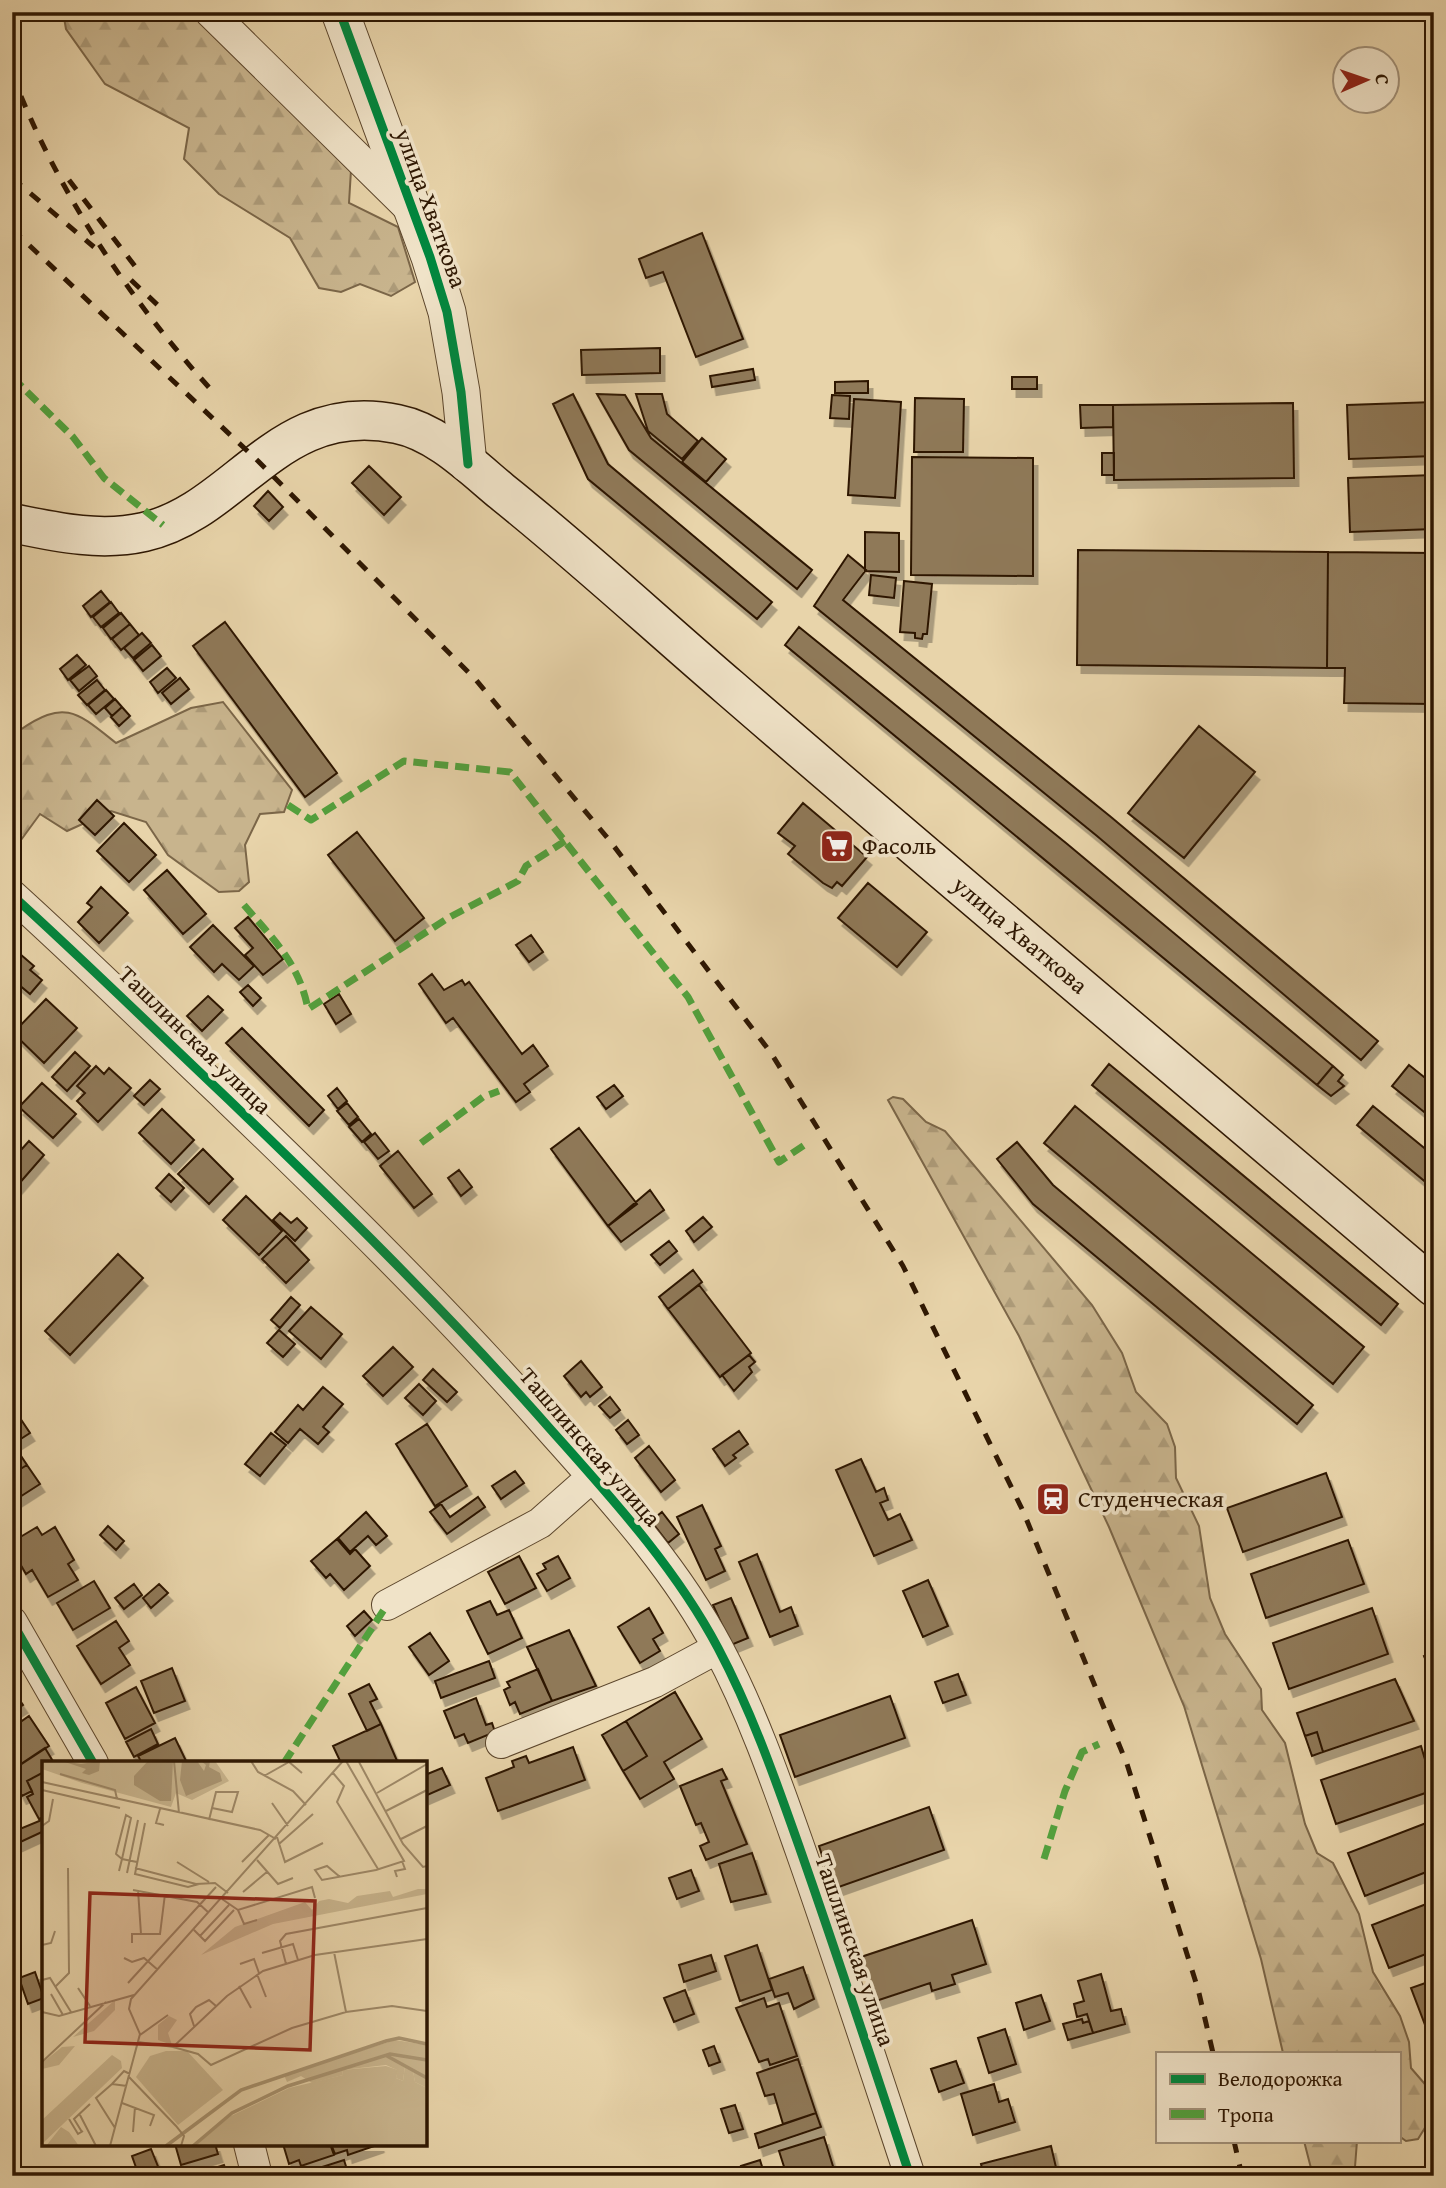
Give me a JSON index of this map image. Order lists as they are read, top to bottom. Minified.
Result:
{"streets":{"main road":["улица Хваткова"],"street":["Ташлинская улица"]},"places":{"supermarket":["Фасоль"],"station":["Студенческая"]},"legend":["Велодорожка","Тропа"],"north":"right"}
